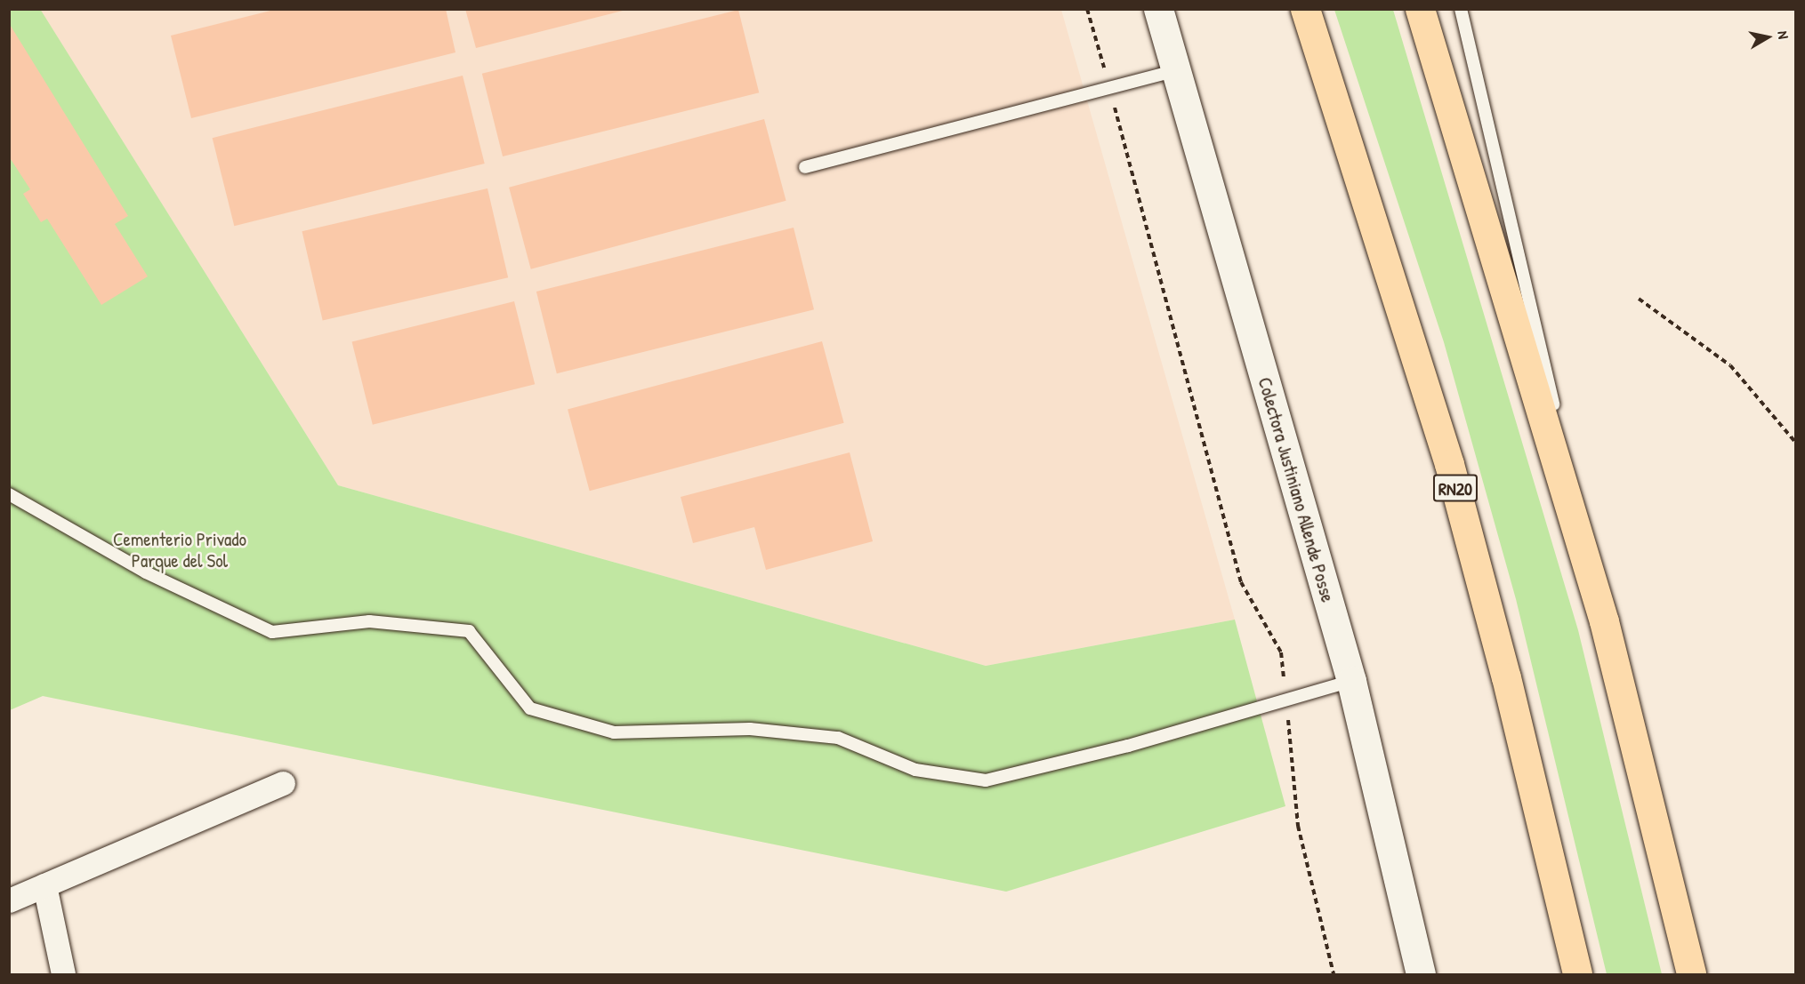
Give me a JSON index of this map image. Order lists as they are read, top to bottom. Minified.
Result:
{"streets":{"highway":["RN20"],"main road":["Colectora Justiniano Allende Posse"]},"parks":["Cementerio Privado Parque del Sol"],"north":"right"}
